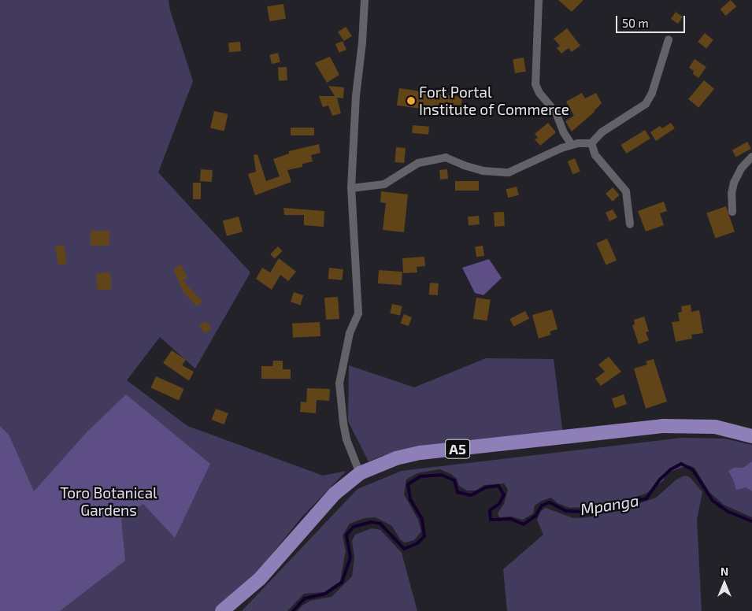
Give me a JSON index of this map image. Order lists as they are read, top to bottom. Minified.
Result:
{"streets":{"highway":["A5"]},"water":["Mpanga"],"parks":["Toro Botanical Gardens"],"places":["Fort Portal Institute of Commerce"],"scale_bar":"50 m","north":"top"}
